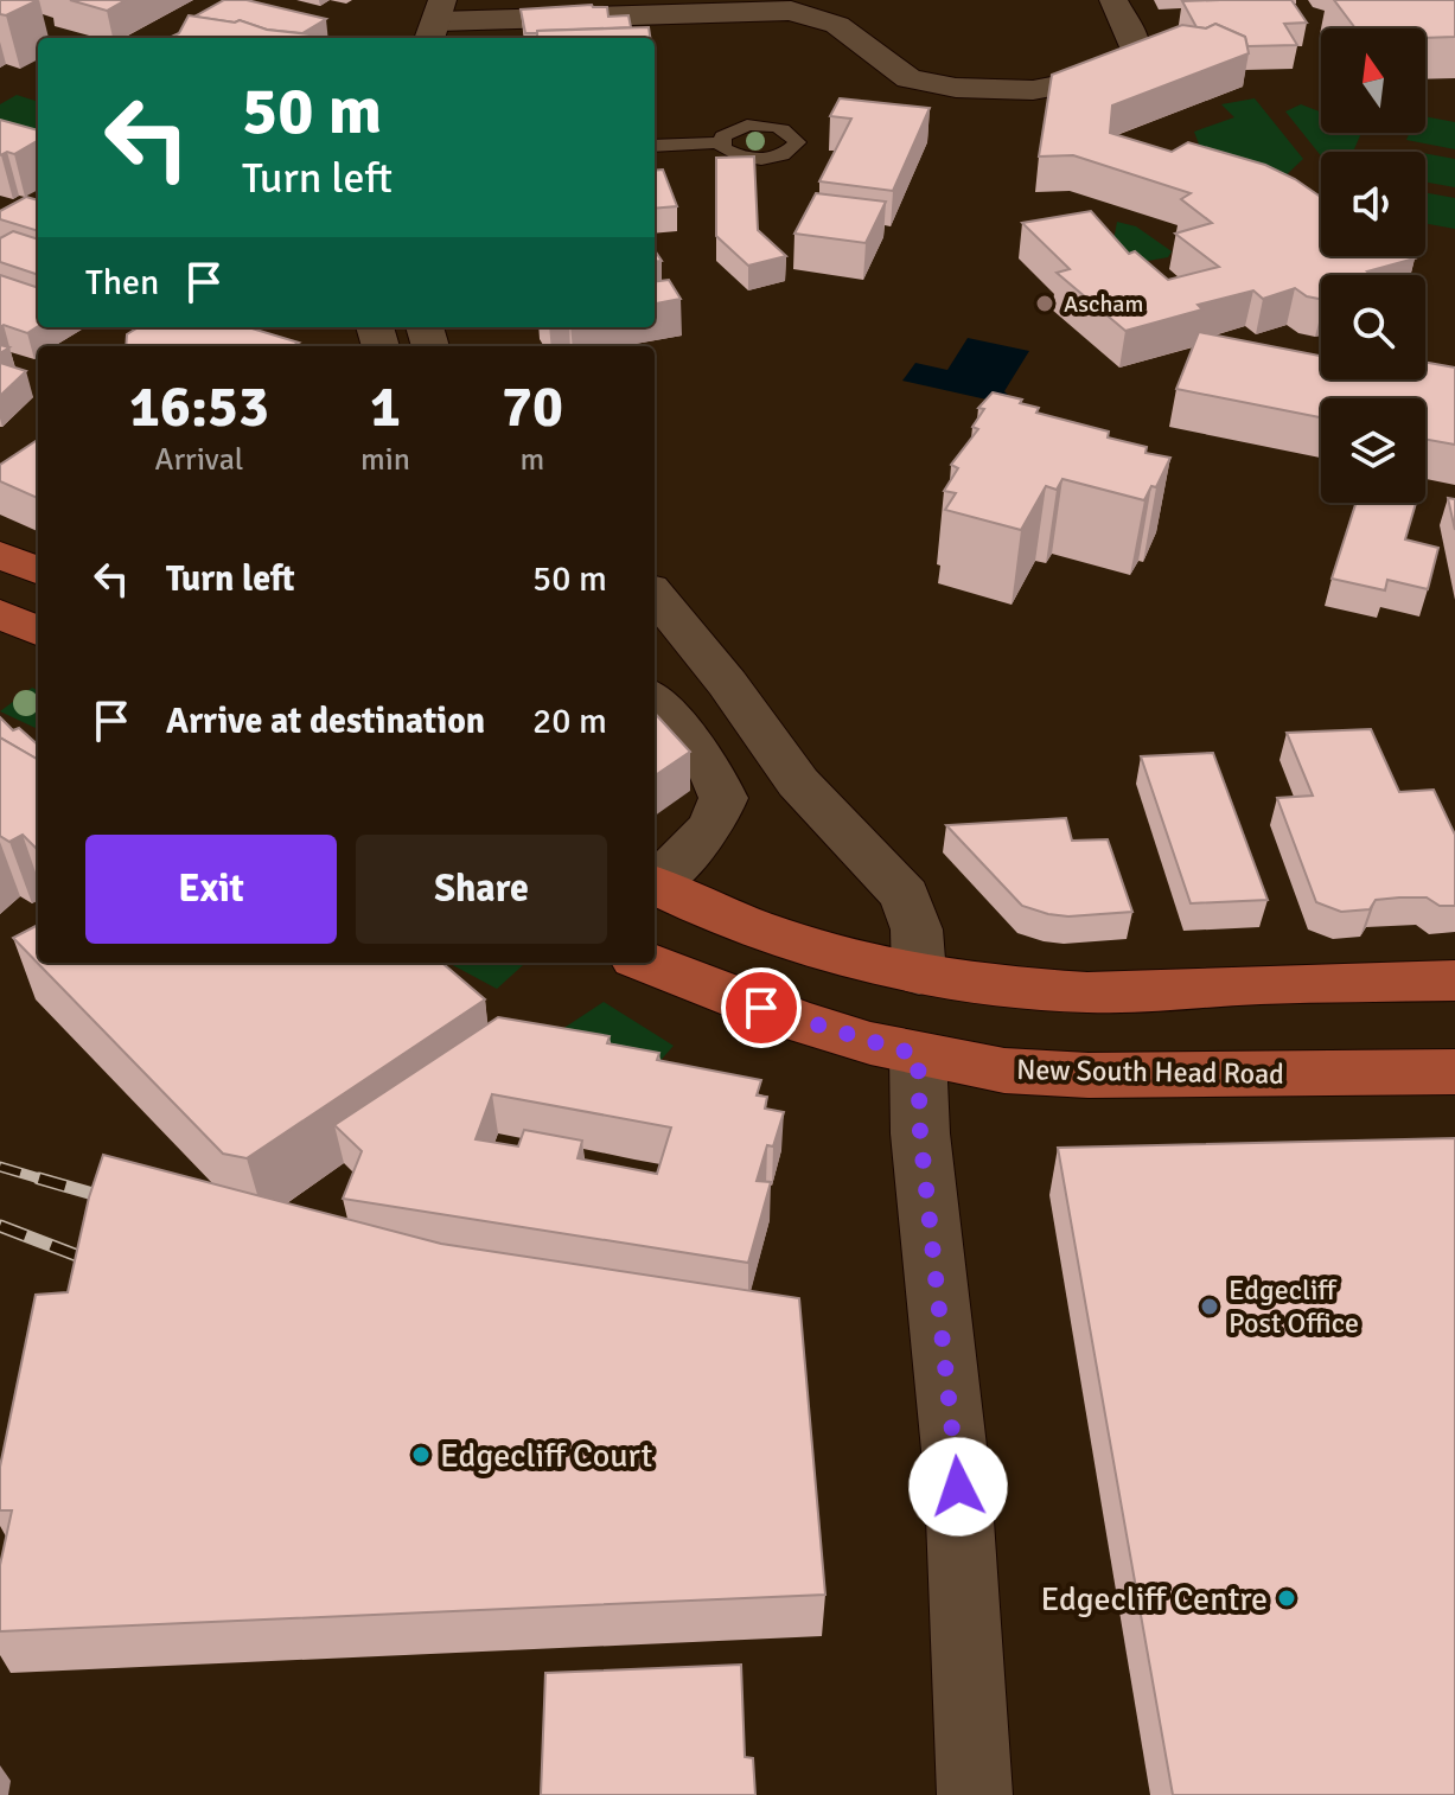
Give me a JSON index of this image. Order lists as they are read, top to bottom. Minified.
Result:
{"streets":{"main road":["New South Head Road"]},"places":["Ascham","Edgecliff Post Office","Edgecliff Court","Edgecliff Centre"],"north":"top","page":{"turn":["50 m","Turn left"],"then":"Then","eta":["16:53","Arrival","1","min","70","m"],"list":[{"name":"Turn left","value":"50 m"},{"name":"Arrive at destination","value":"20 m"}],"buttons":["Exit","Share"]}}
